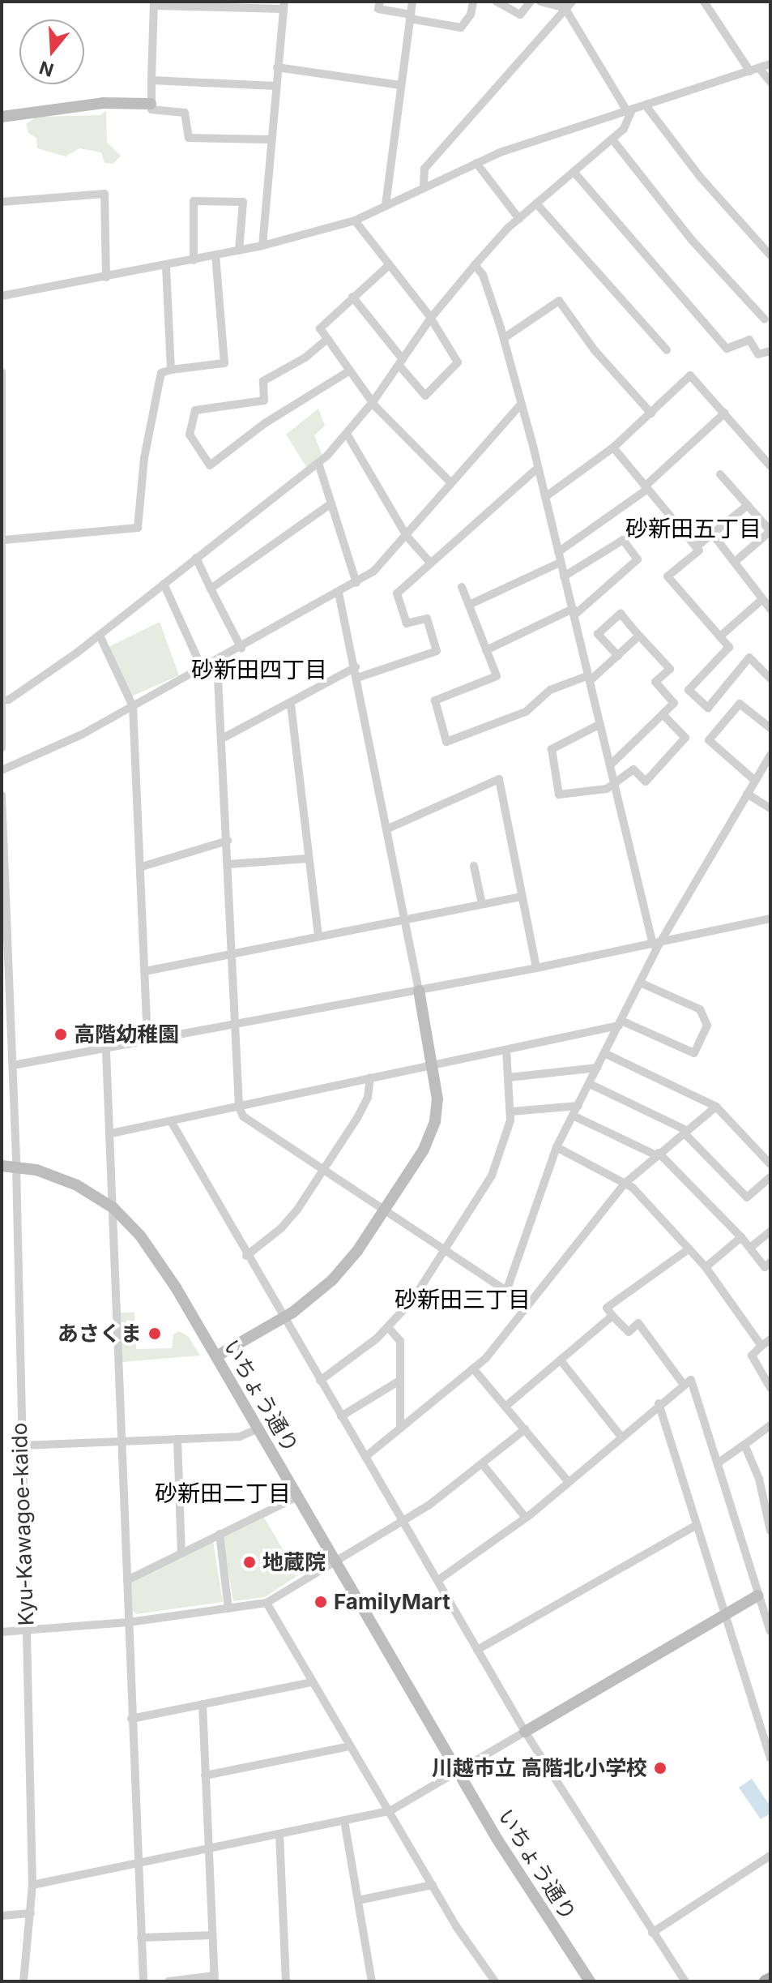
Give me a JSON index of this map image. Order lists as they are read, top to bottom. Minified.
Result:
{"streets":{"street":["いちょう通り","Kyu-Kawagoe-kaido"]},"crossings":[["いちょう通り","Kyu-Kawagoe-kaido"]],"districts":["砂新田五丁目","砂新田四丁目","砂新田三丁目","砂新田二丁目"],"places":["高階幼稚園","あさくま","地蔵院","FamilyMart","川越市立 高階北小学校"],"north":"bottom"}
